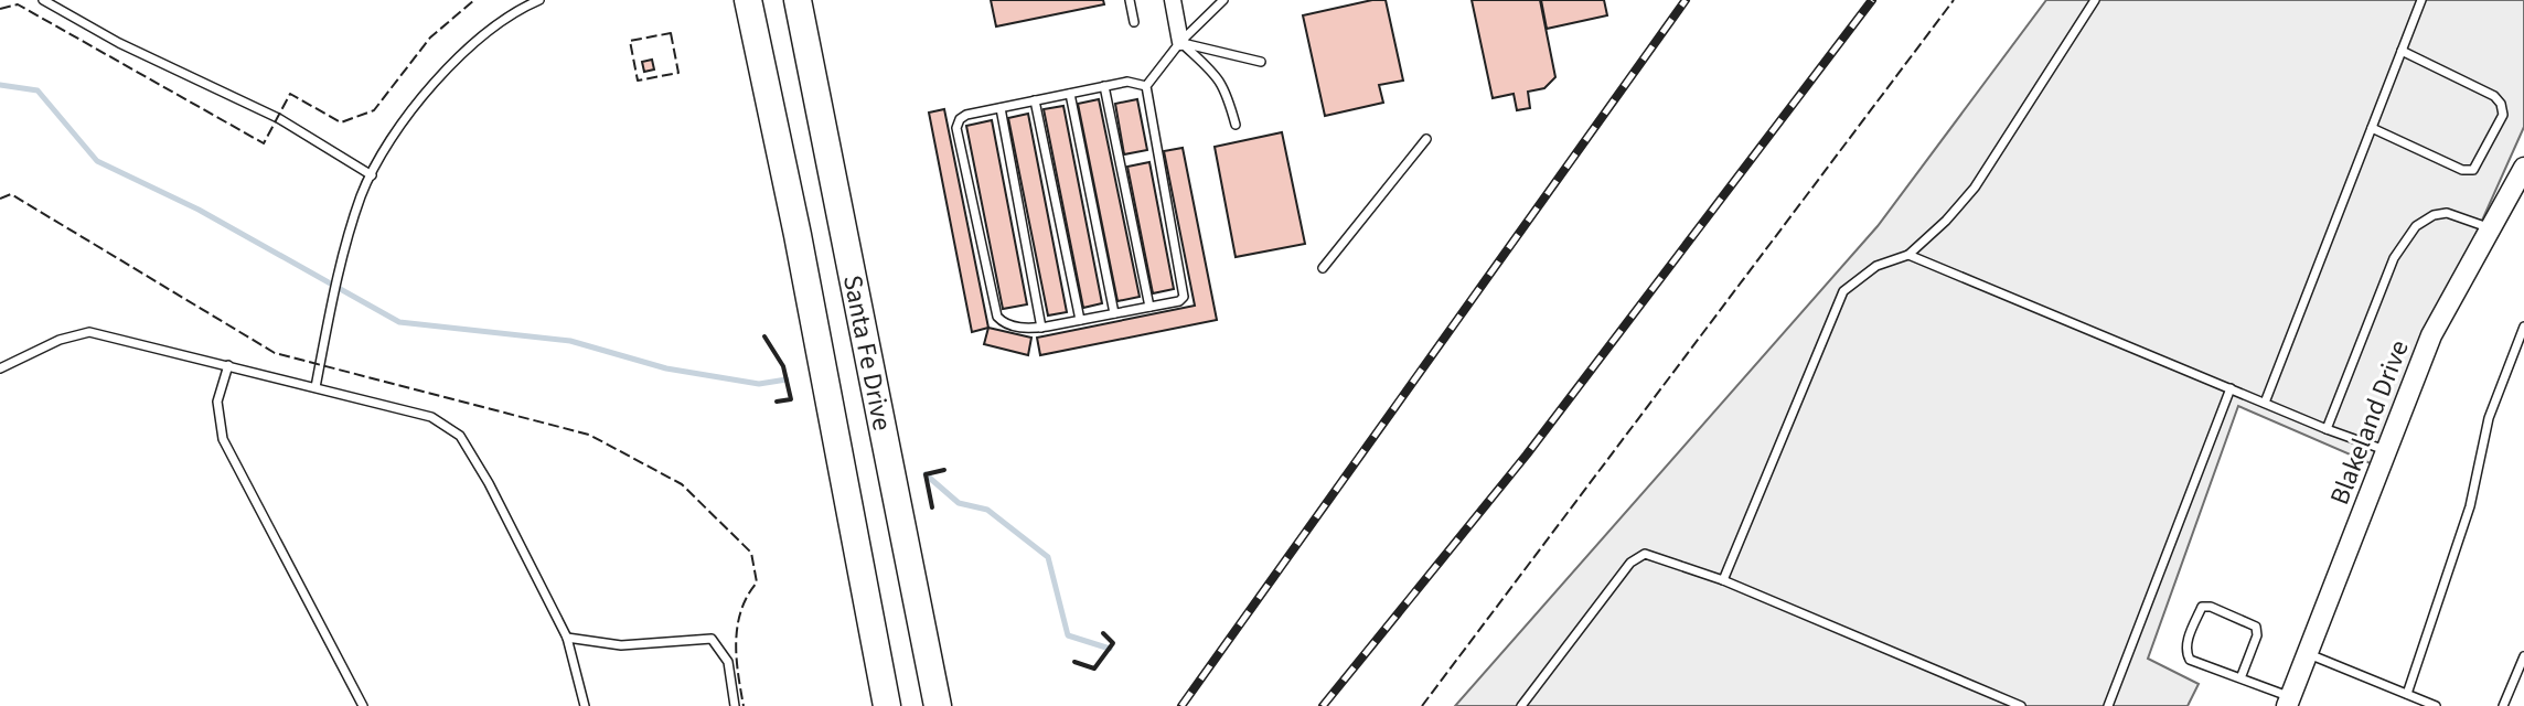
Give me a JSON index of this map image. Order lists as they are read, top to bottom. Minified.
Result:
{"streets":{"highway":["Santa Fe Drive"],"street":["Blakeland Drive"]}}
